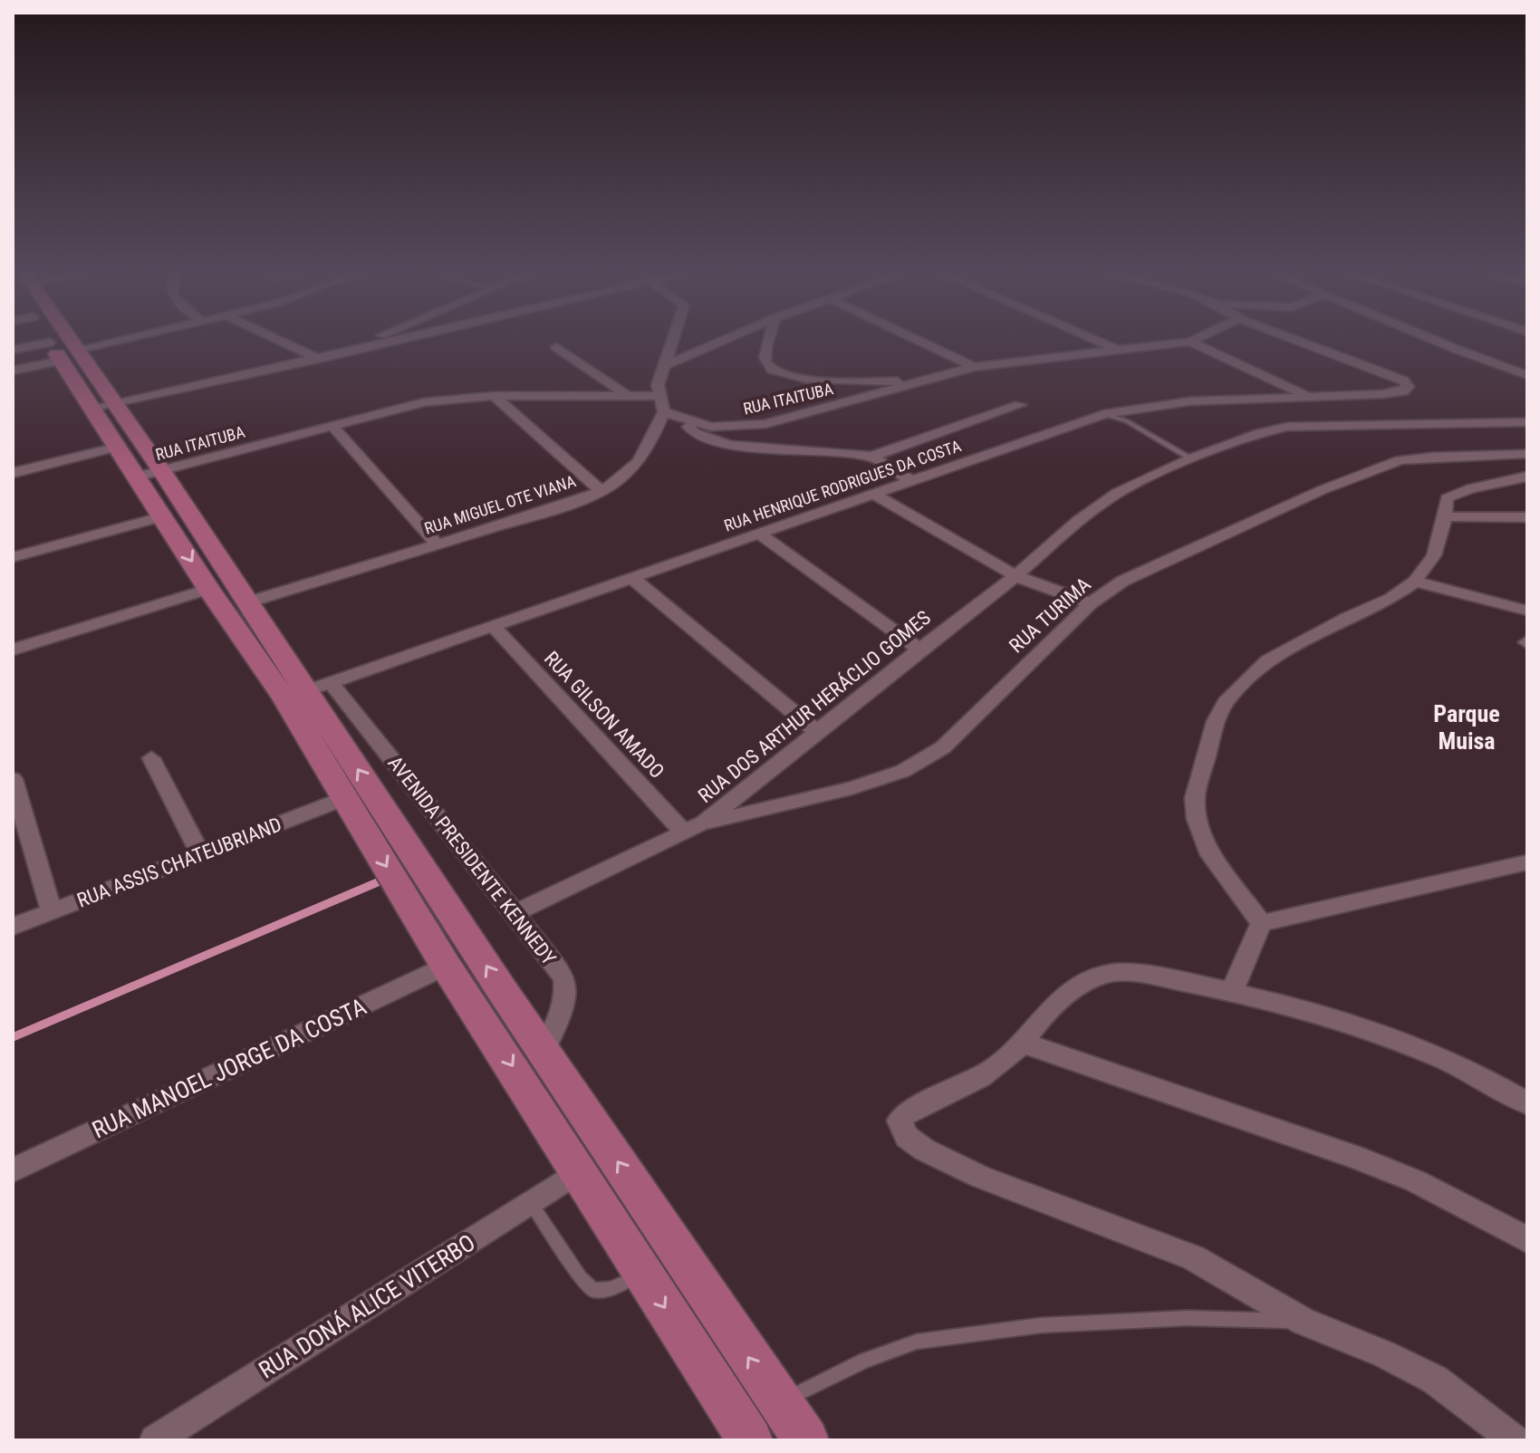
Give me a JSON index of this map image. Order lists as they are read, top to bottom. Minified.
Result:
{"streets":{"street":["RUA ITAITUBA","RUA HENRIQUE RODRIGUES DA COSTA","RUA MIGUEL OTE VIANA","RUA TURIMA","RUA DOS ARTHUR HERÁCLIO GOMES","RUA GILSON AMADO","AVENIDA PRESIDENTE KENNEDY","RUA ASSIS CHATEUBRIAND","RUA MANOEL JORGE DA COSTA","RUA DONÁ ALICE VITERBO"]},"crossings":[["RUA ITAITUBA","RUA MIGUEL OTE VIANA"],["RUA HENRIQUE RODRIGUES DA COSTA","RUA GILSON AMADO"],["RUA HENRIQUE RODRIGUES DA COSTA","AVENIDA PRESIDENTE KENNEDY"],["RUA TURIMA","RUA DOS ARTHUR HERÁCLIO GOMES"],["RUA DOS ARTHUR HERÁCLIO GOMES","RUA GILSON AMADO"],["RUA DOS ARTHUR HERÁCLIO GOMES","AVENIDA PRESIDENTE KENNEDY"]],"districts":["Parque Muisa"]}
